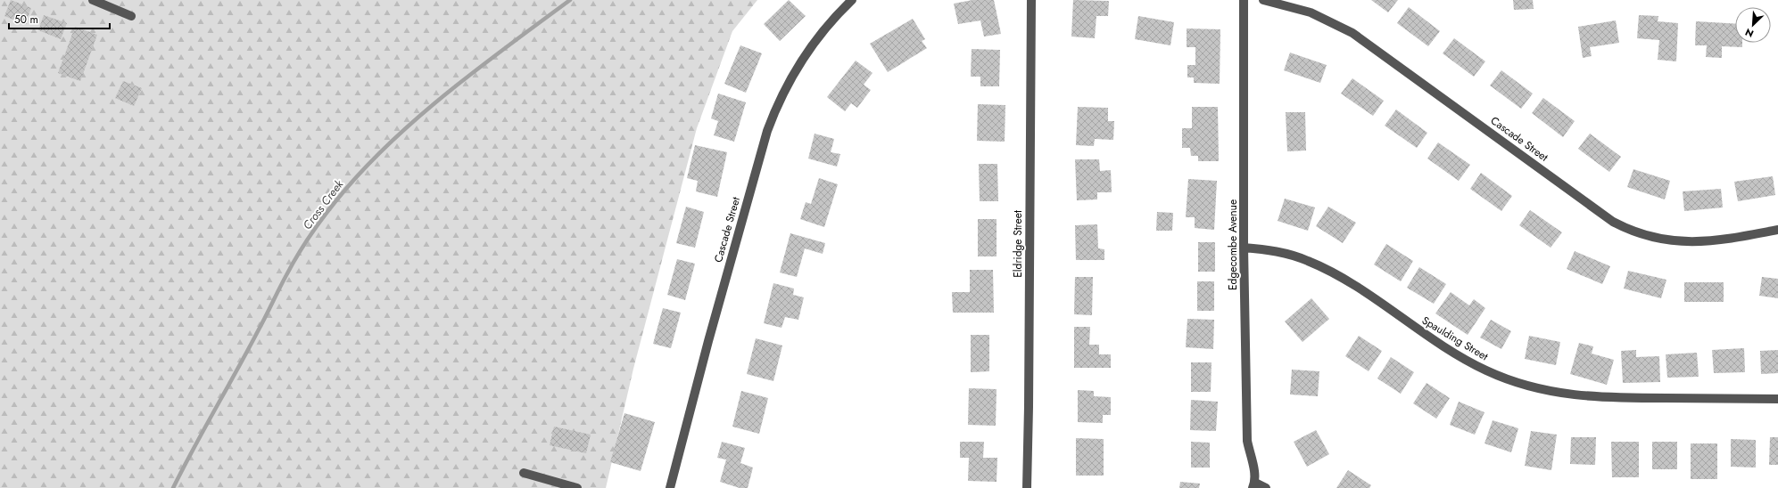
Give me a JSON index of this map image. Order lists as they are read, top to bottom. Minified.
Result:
{"streets":{"street":["Cascade Street","Eldridge Street","Edgecombe Avenue","Spaulding Street"]},"crossings":[["Edgecombe Avenue","Spaulding Street"]],"water":["Cross Creek"],"scale_bar":"50 m","north":"bottom left"}
